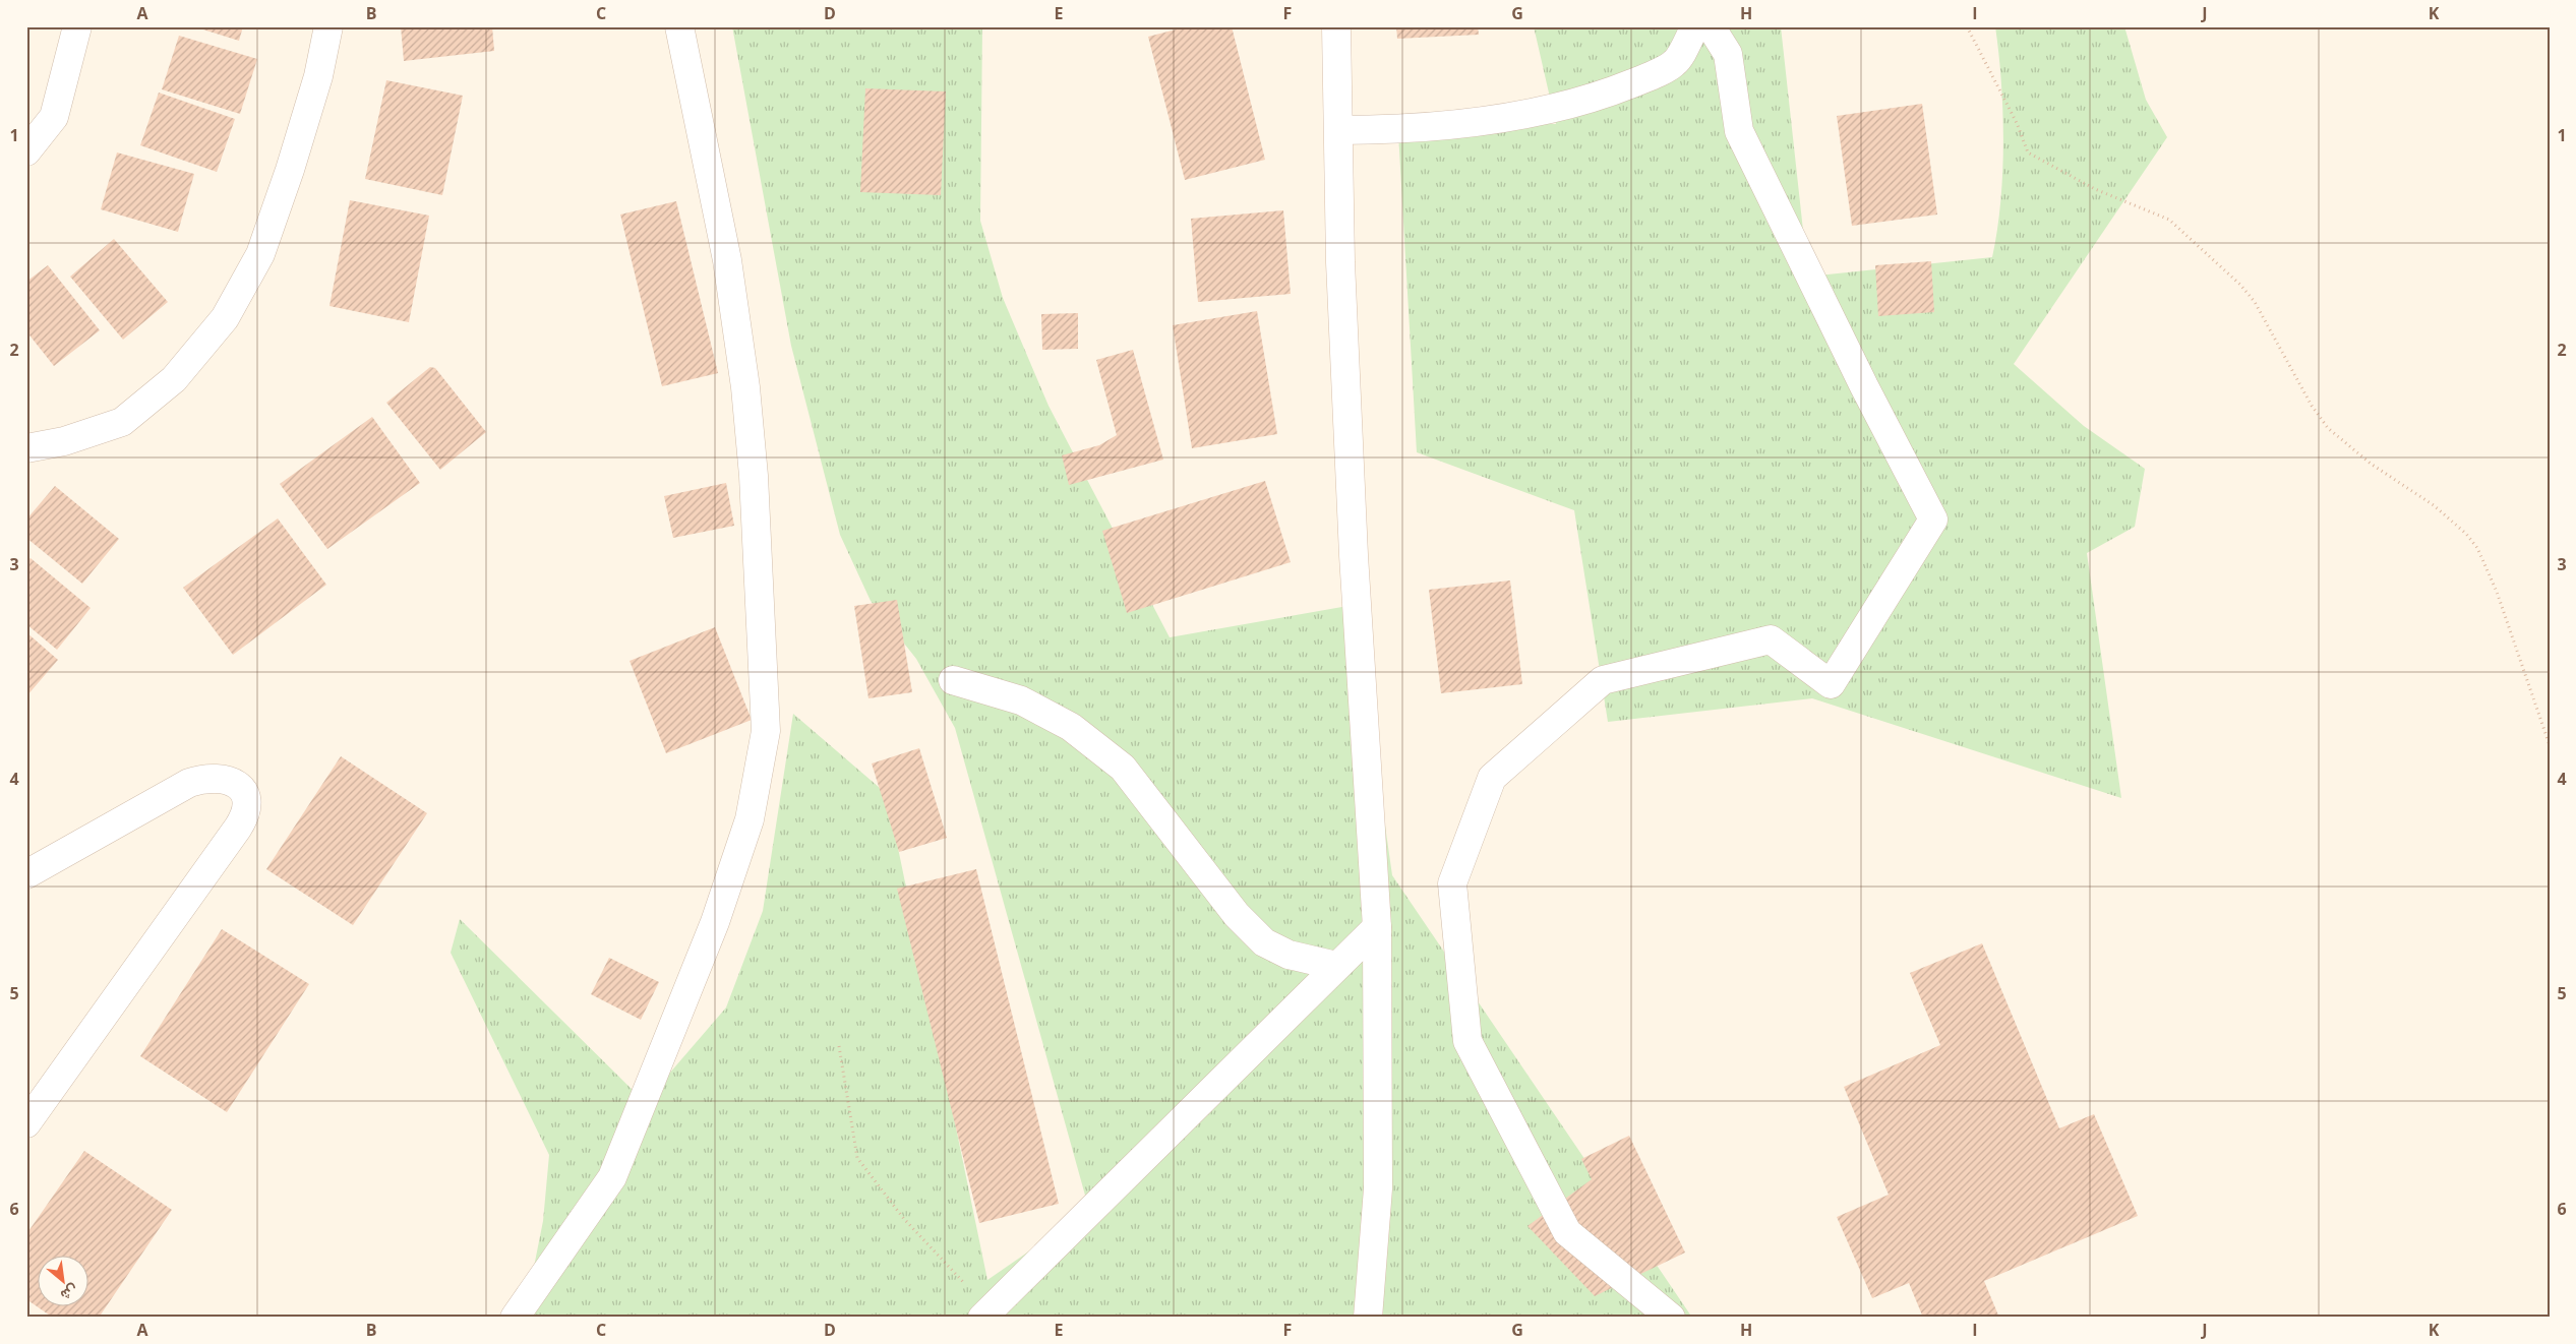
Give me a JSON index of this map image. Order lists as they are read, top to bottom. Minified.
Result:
{"north":"bottom right","grid":{"columns":["A","B","C","D","E","F","G","H","I","J","K"],"rows":["1","2","3","4","5","6"]}}
